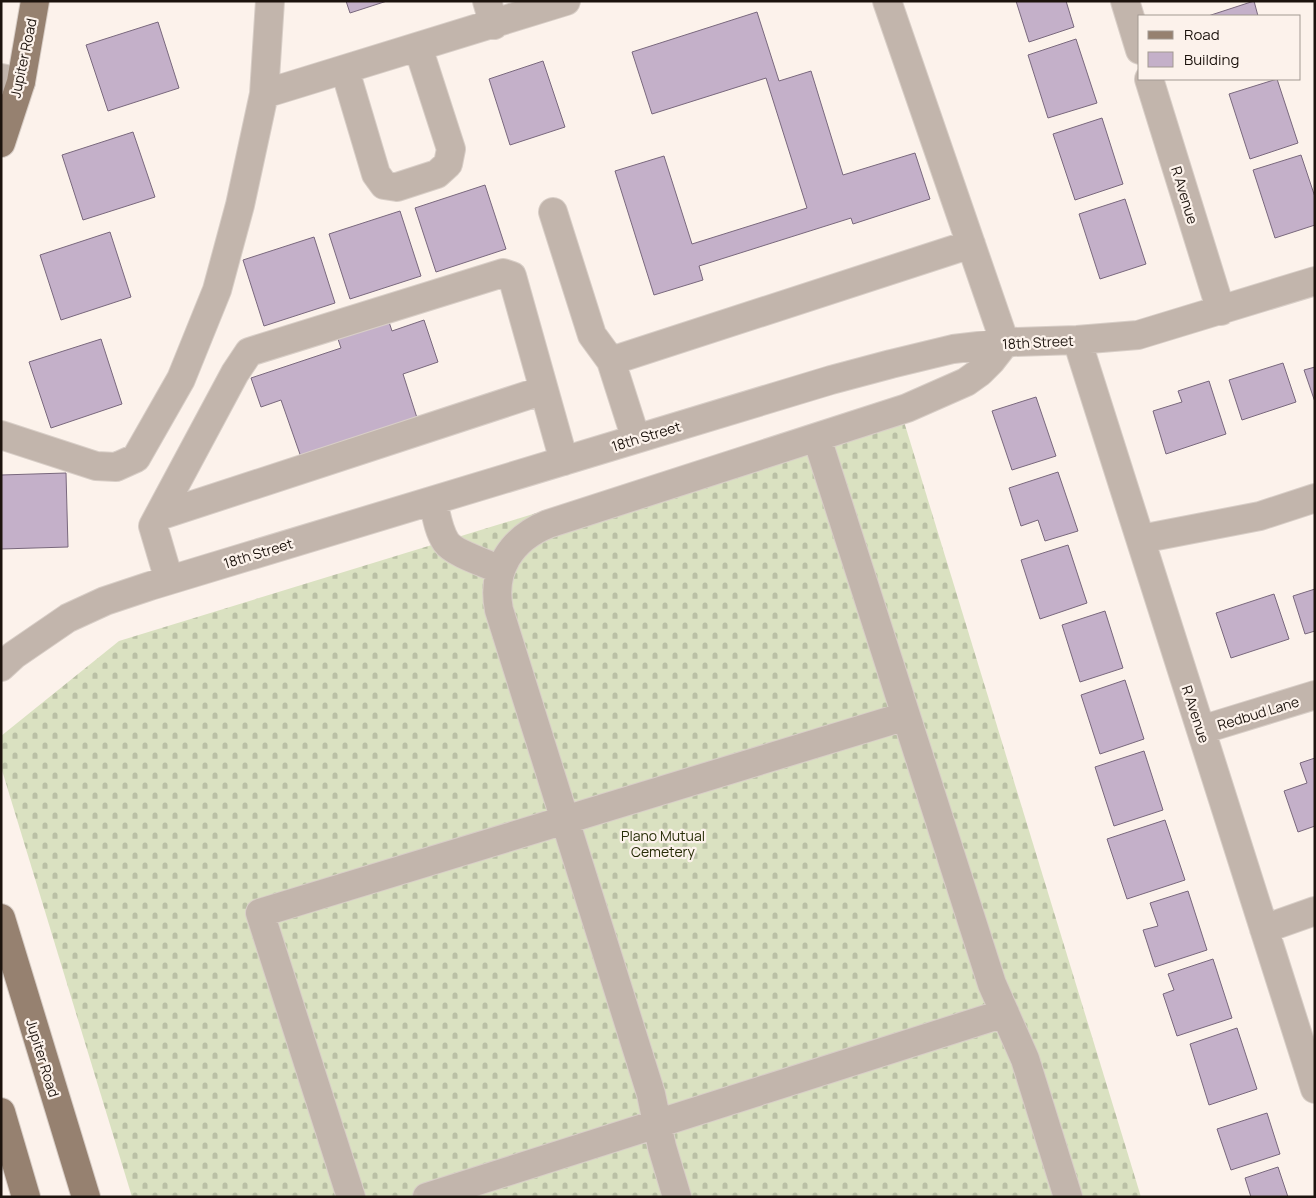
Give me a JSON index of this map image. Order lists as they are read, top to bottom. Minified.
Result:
{"streets":{"main road":["Jupiter Road"],"street":["R Avenue","18th Street","Redbud Lane"]},"crossings":[["R Avenue","18th Street"],["R Avenue","Redbud Lane"]],"parks":["Plano Mutual Cemetery"],"legend":["Road","Building"]}
